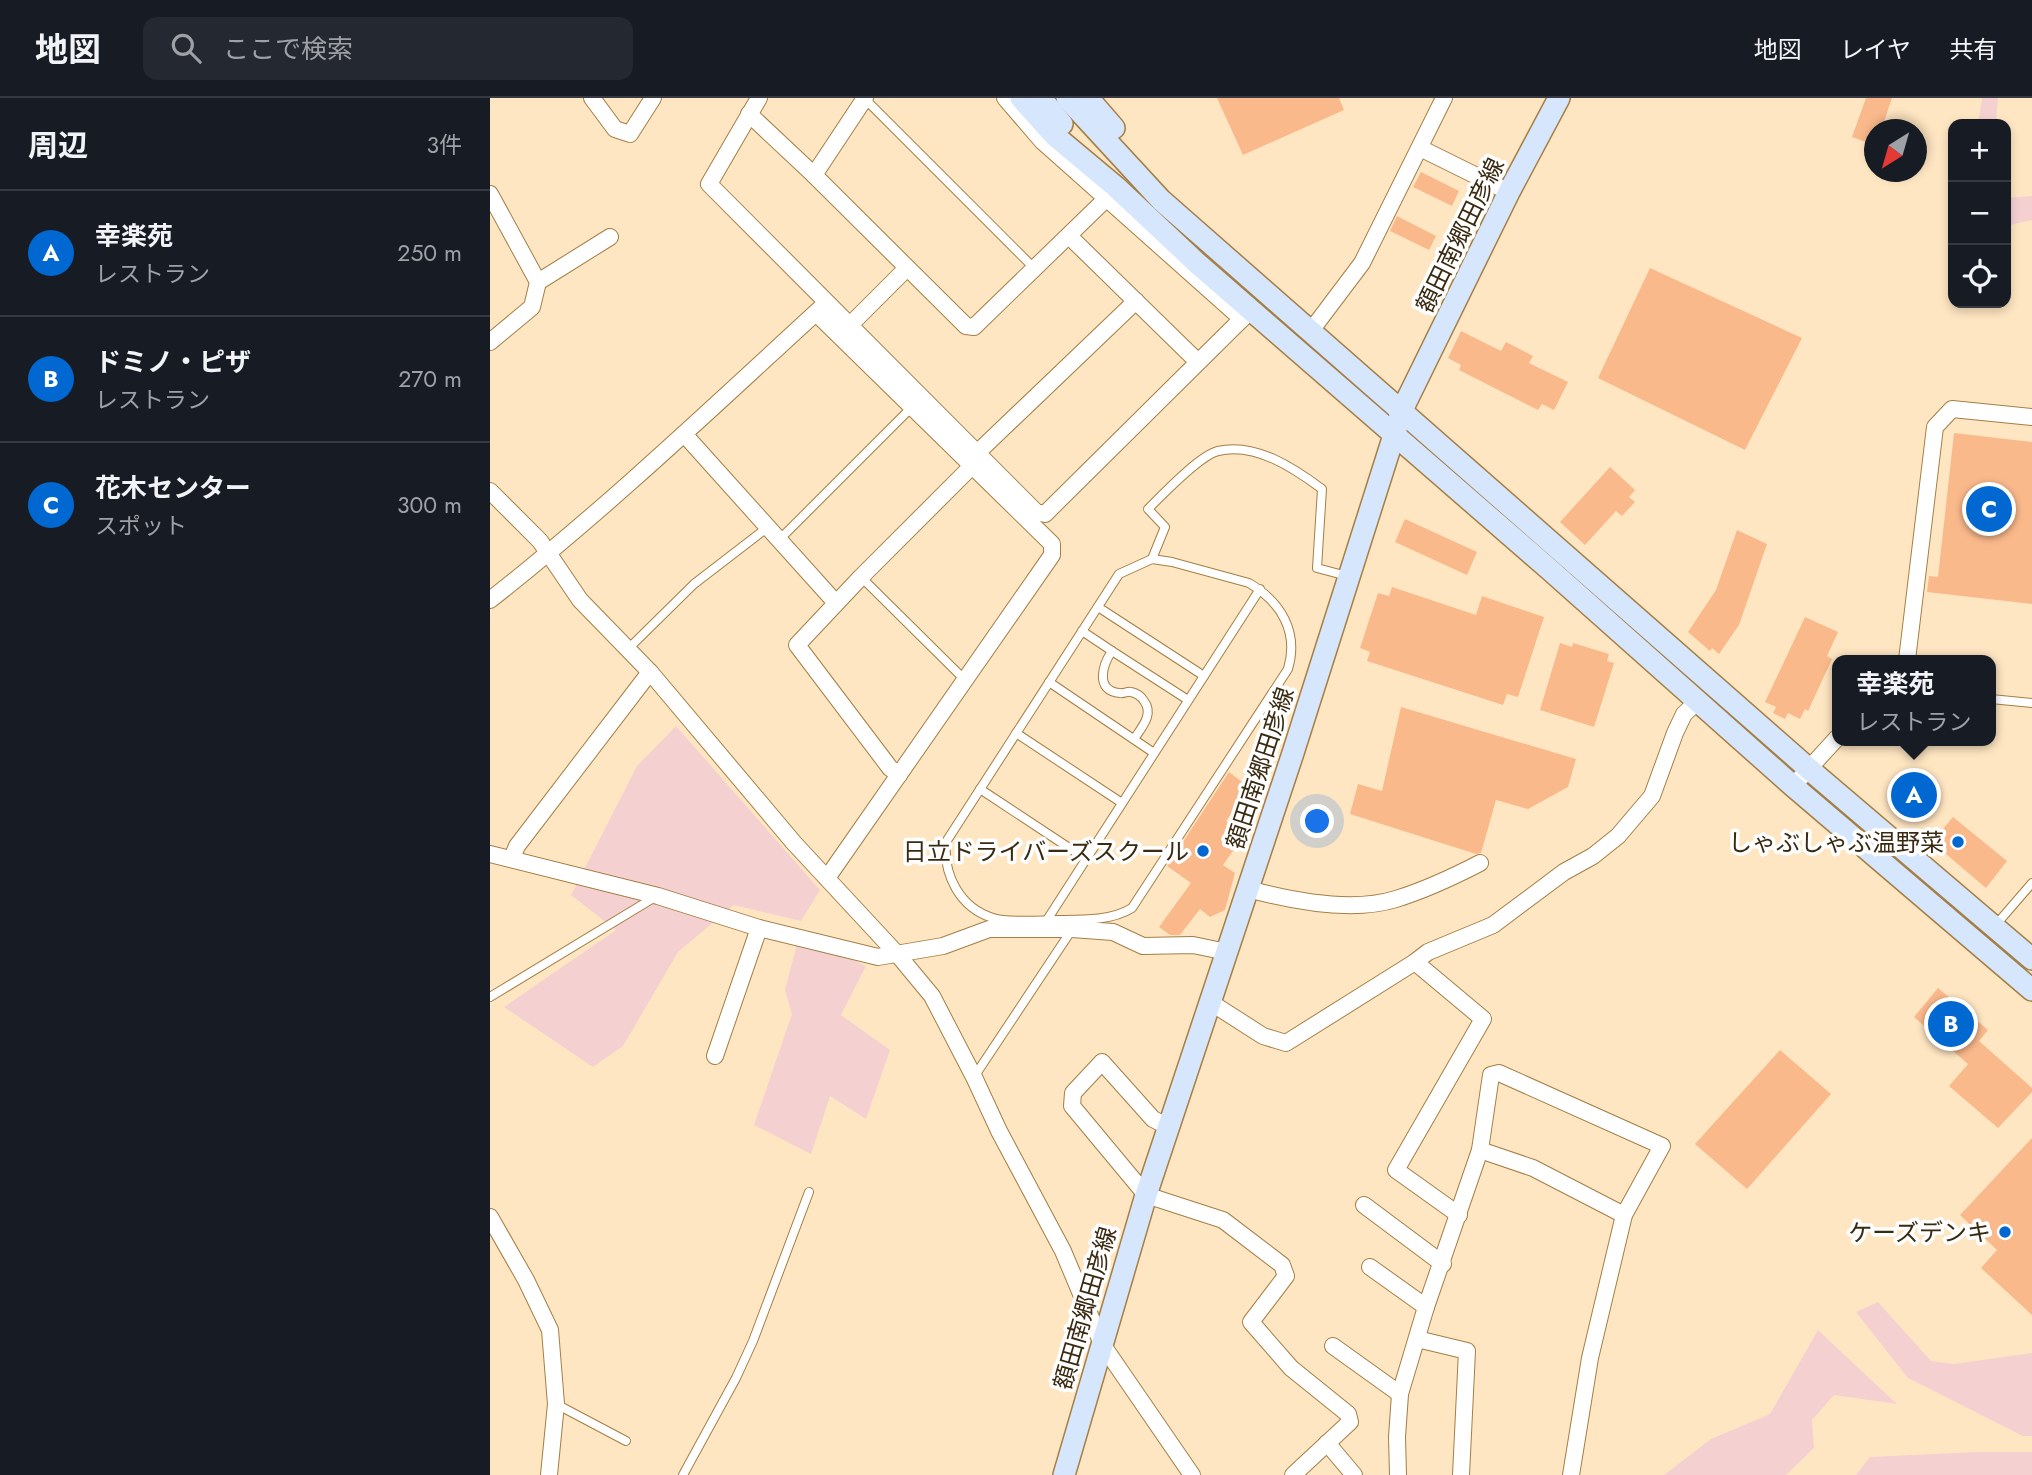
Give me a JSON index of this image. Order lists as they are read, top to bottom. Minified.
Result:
{"streets":{"street":["額田南郷田彦線"]},"places":["しゃぶしゃぶ温野菜","日立ドライバーズスクール","ケーズデンキ"],"north":"bottom left","page":{"header":"地図","search":"ここで検索","nav":["地図","レイヤ","共有"],"heading":["周辺","3件"],"map_buttons":["+","−"],"list":[{"mark":"A","name":"幸楽苑","note":"レストラン","value":"250 m"},{"mark":"B","name":"ドミノ・ピザ","note":"レストラン","value":"270 m"},{"mark":"C","name":"花木センター","note":"スポット","value":"300 m"}],"pins":["C","A","B"],"popup":["幸楽苑","レストラン"]}}
